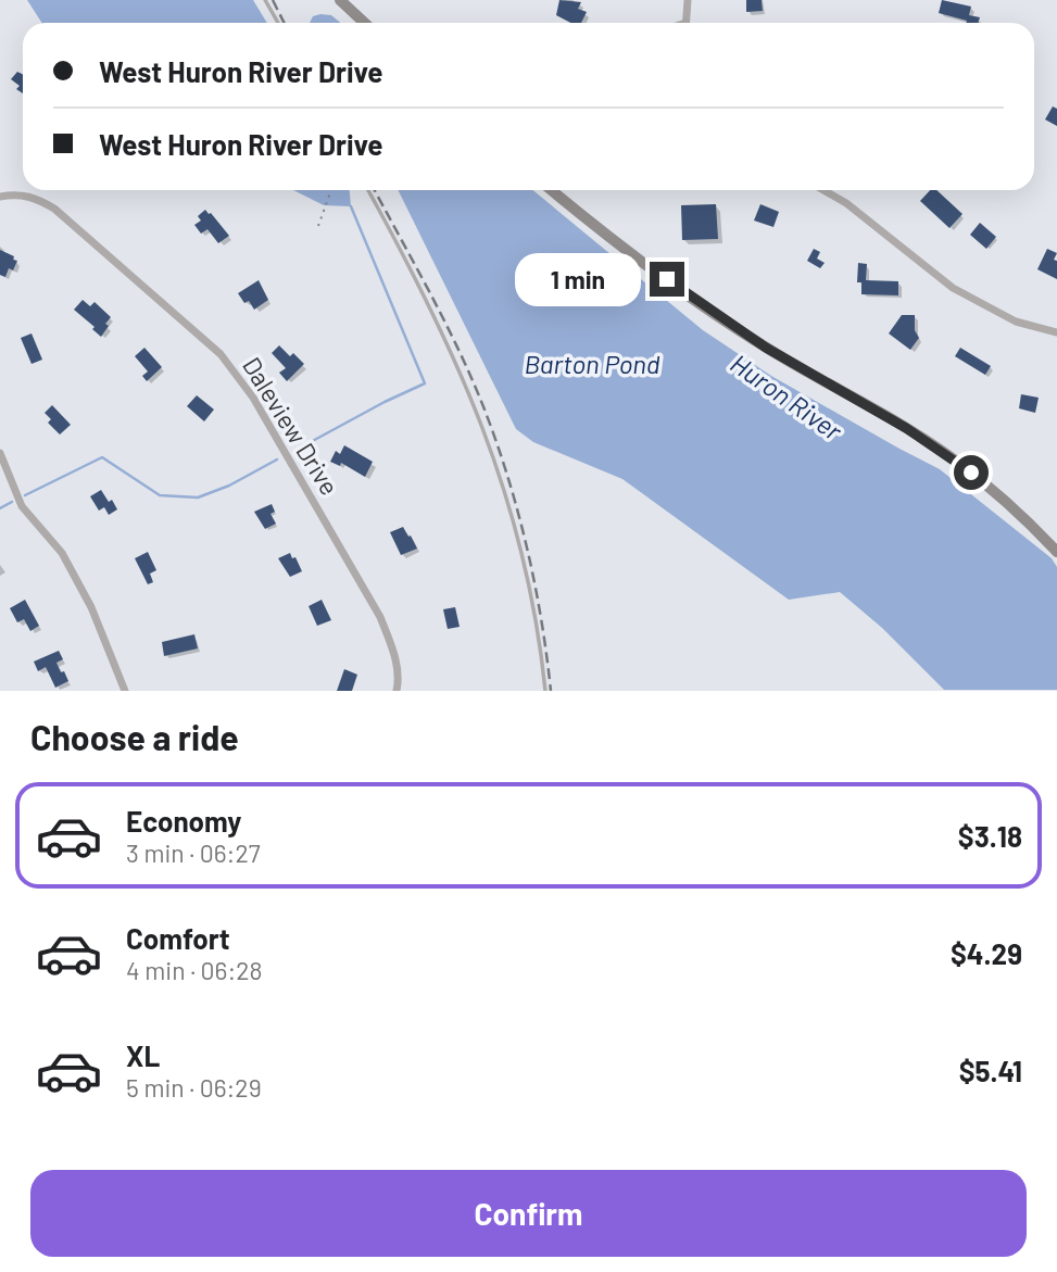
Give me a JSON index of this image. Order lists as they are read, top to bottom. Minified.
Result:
{"streets":{"street":["Daleview Drive"]},"water":["Barton Pond","Huron River"],"page":{"banner":["West Huron River Drive","West Huron River Drive"],"bubble":"1 min","heading":"Choose a ride","list":[{"name":"Economy","note":"3 min · 06:27","value":"$3.18"},{"name":"Comfort","note":"4 min · 06:28","value":"$4.29"},{"name":"XL","note":"5 min · 06:29","value":"$5.41"}],"buttons":"Confirm"}}
